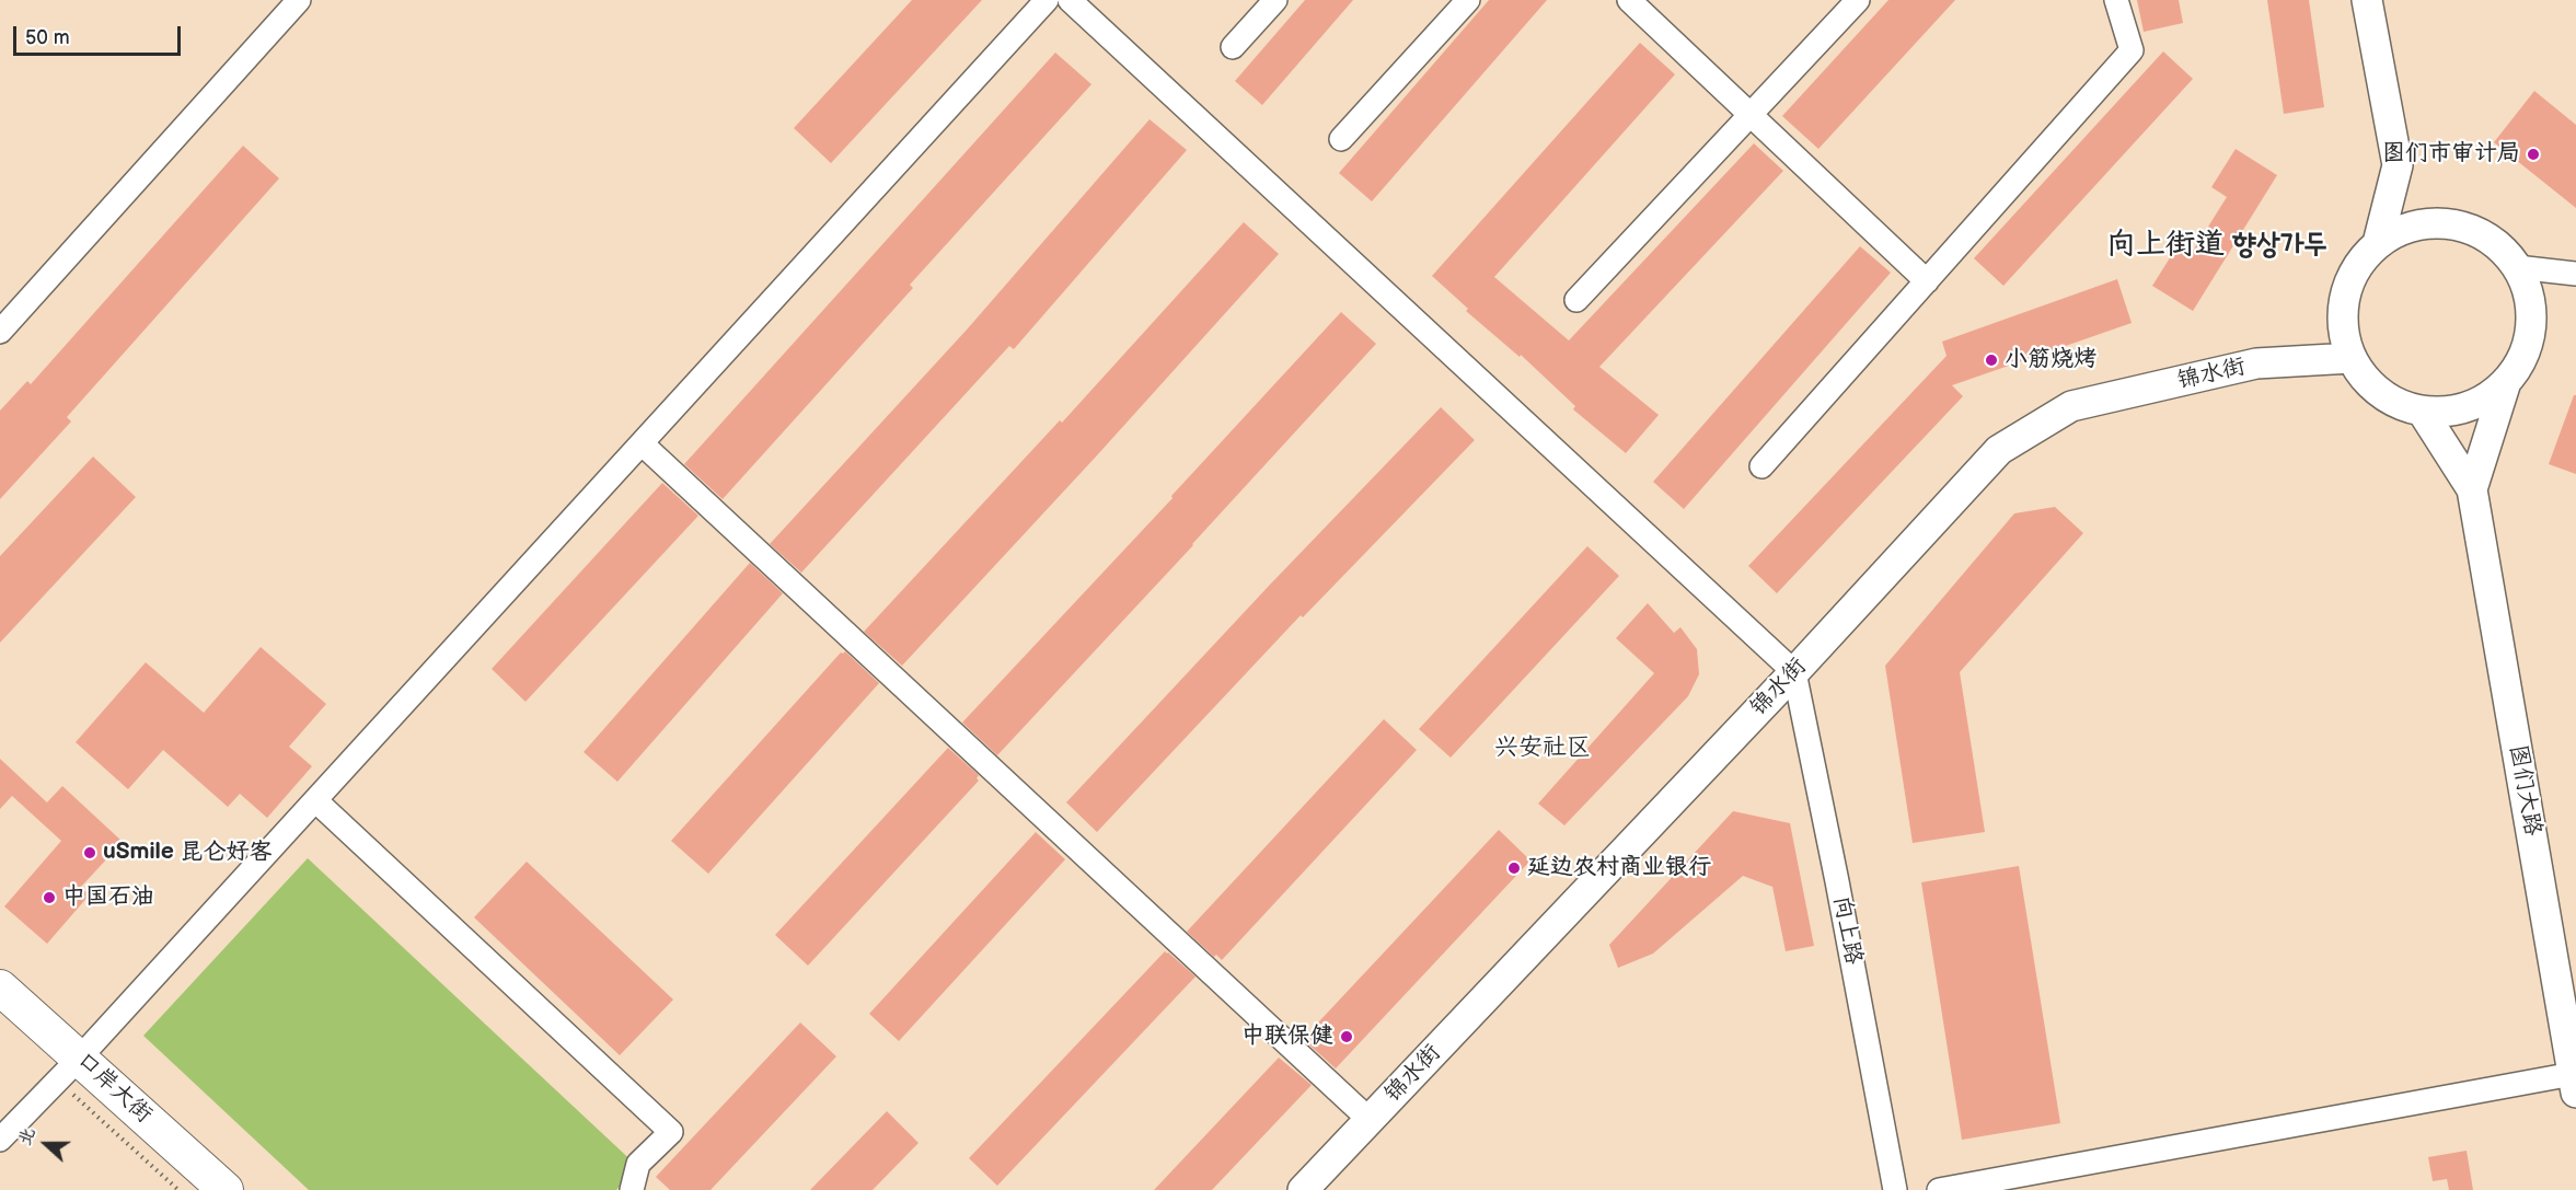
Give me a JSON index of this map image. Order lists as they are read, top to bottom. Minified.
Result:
{"streets":{"highway":["口岸大街"],"main road":["锦水街","图们大路"],"street":["向上路"]},"crossings":[["锦水街","向上路"]],"districts":["向上街道 향상가두","兴安社区"],"places":["图们市审计局","小筋烧烤","uSmile 昆仑好客","延边农村商业银行","中国石油","中联保健"],"scale_bar":"50 m","north":"left"}
